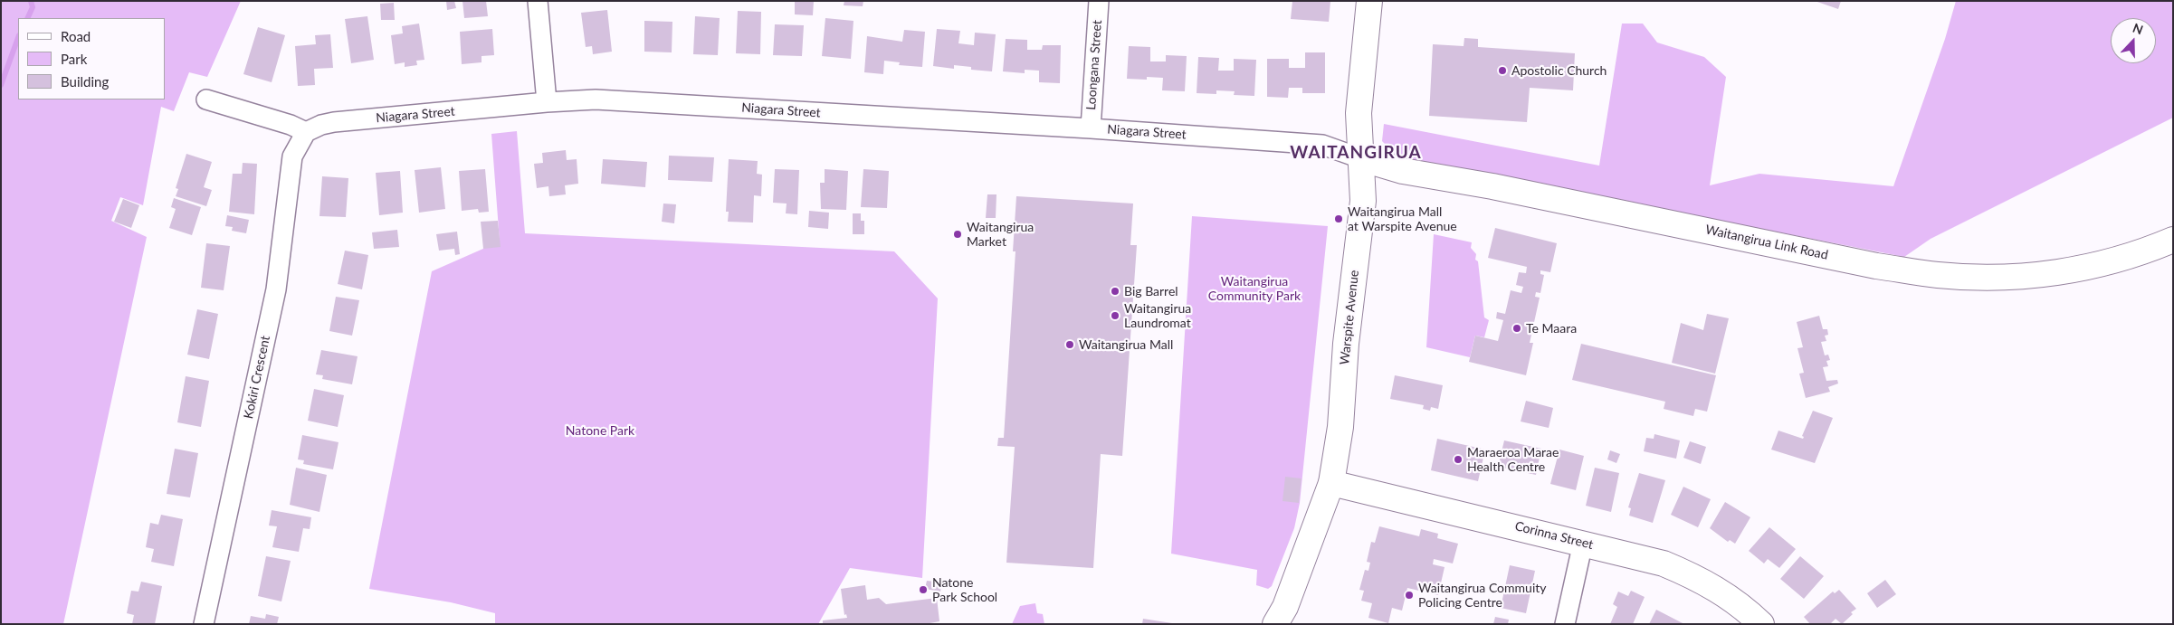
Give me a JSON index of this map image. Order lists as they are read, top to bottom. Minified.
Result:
{"streets":{"main road":["Waitangirua Link Road","Warspite Avenue","Corinna Street"],"street":["Loongana Street","Niagara Street","Kokiri Crescent"]},"crossings":[["Loongana Street","Niagara Street"],["Niagara Street","Waitangirua Link Road"],["Niagara Street","Warspite Avenue"],["Niagara Street","Kokiri Crescent"],["Waitangirua Link Road","Warspite Avenue"],["Warspite Avenue","Corinna Street"]],"districts":["WAITANGIRUA"],"parks":["Waitangirua Community Park","Natone Park"],"places":["Apostolic Church","Waitangirua Mall at Warspite Avenue","Waitangirua Market","Big Barrel","Waitangirua Laundromat","Te Maara","Waitangirua Mall","Maraeroa Marae Health Centre","Natone Park School","Waitangirua Commuity Policing Centre"],"legend":["Road","Park","Building"],"north":"top"}
